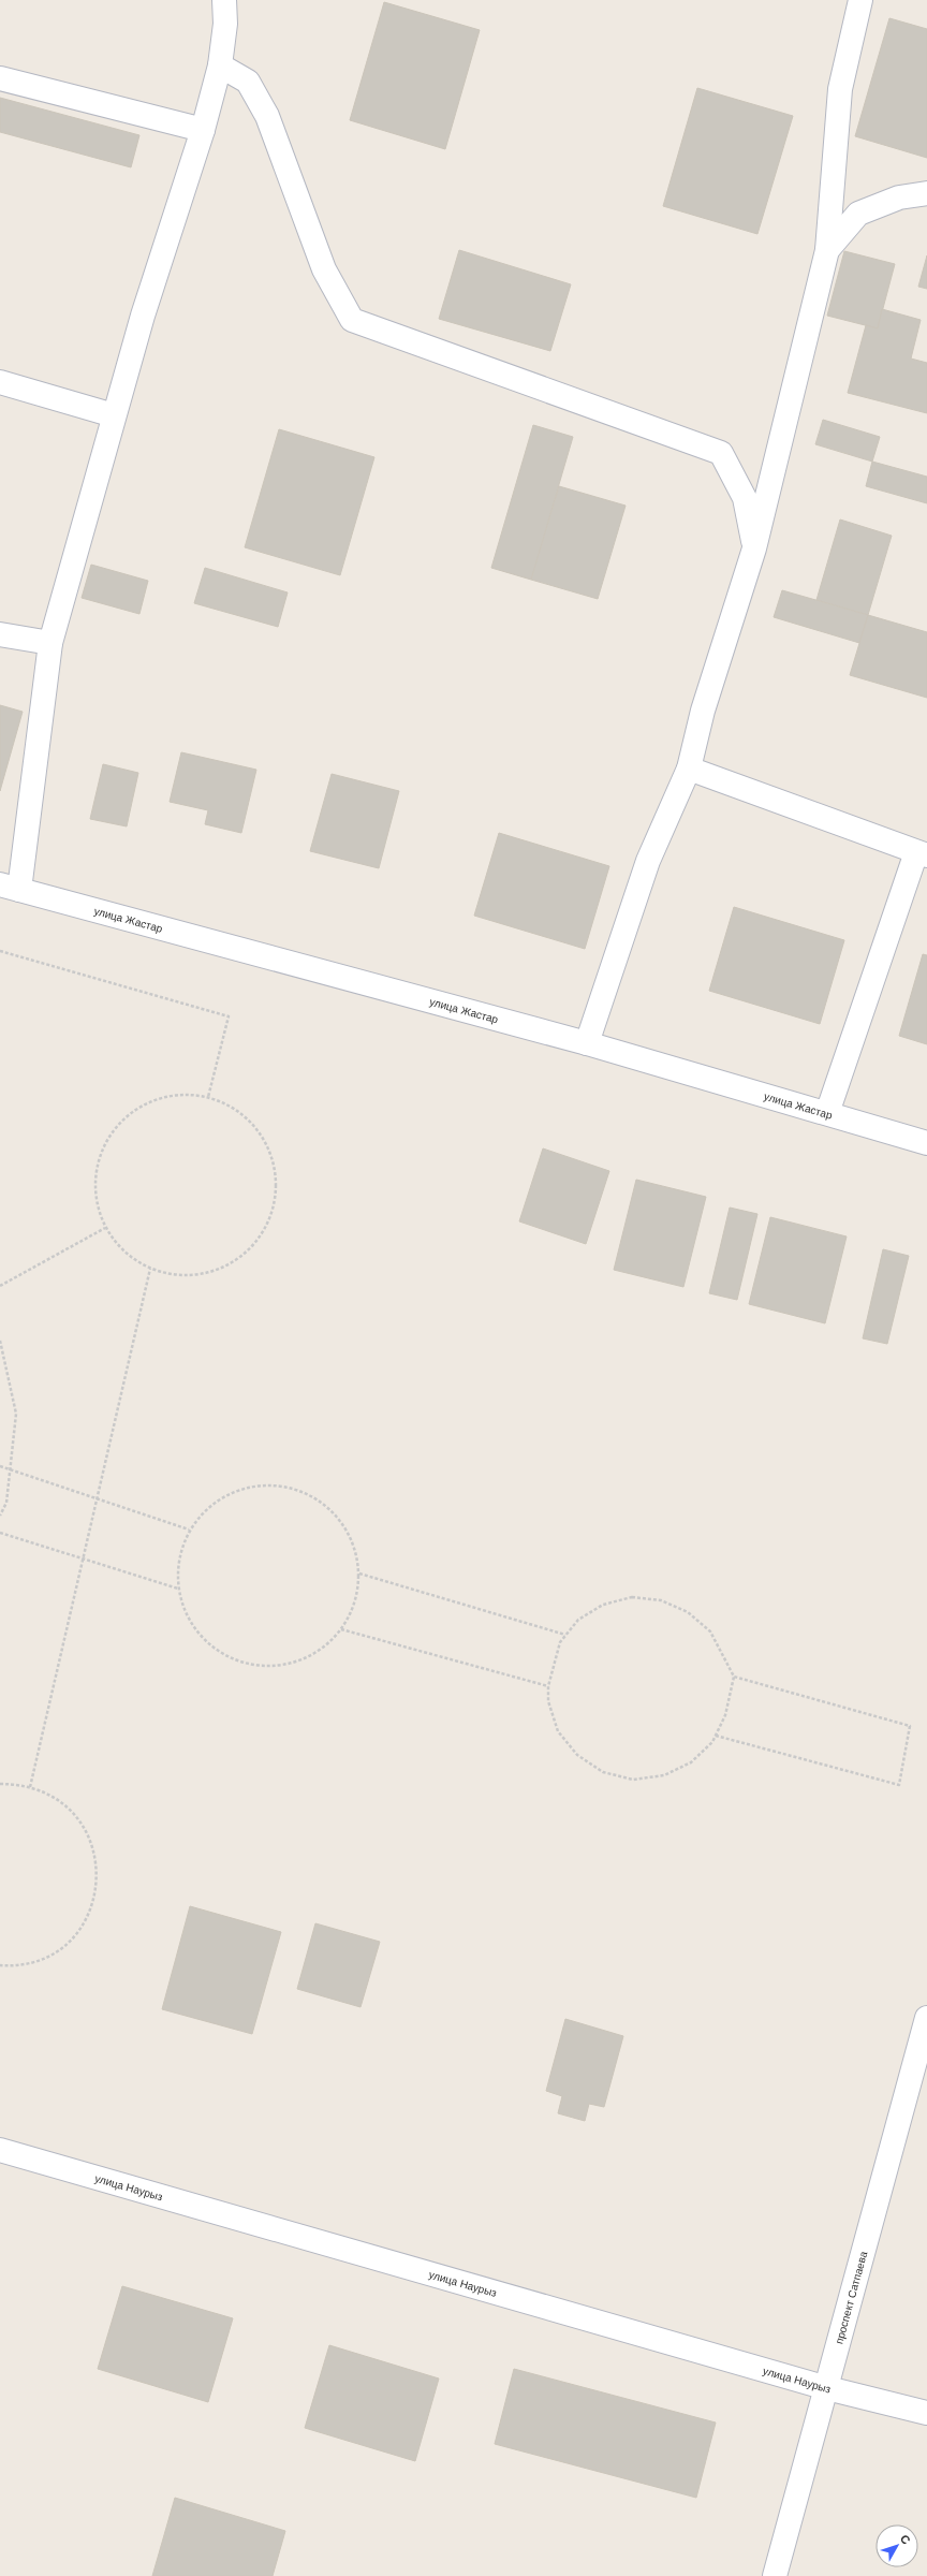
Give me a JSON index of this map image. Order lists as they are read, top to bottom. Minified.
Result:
{"streets":{"street":["улица Жастар","улица Наурыз","проспект Сатпаева"]},"crossings":[["улица Наурыз","проспект Сатпаева"]],"north":"top right"}
